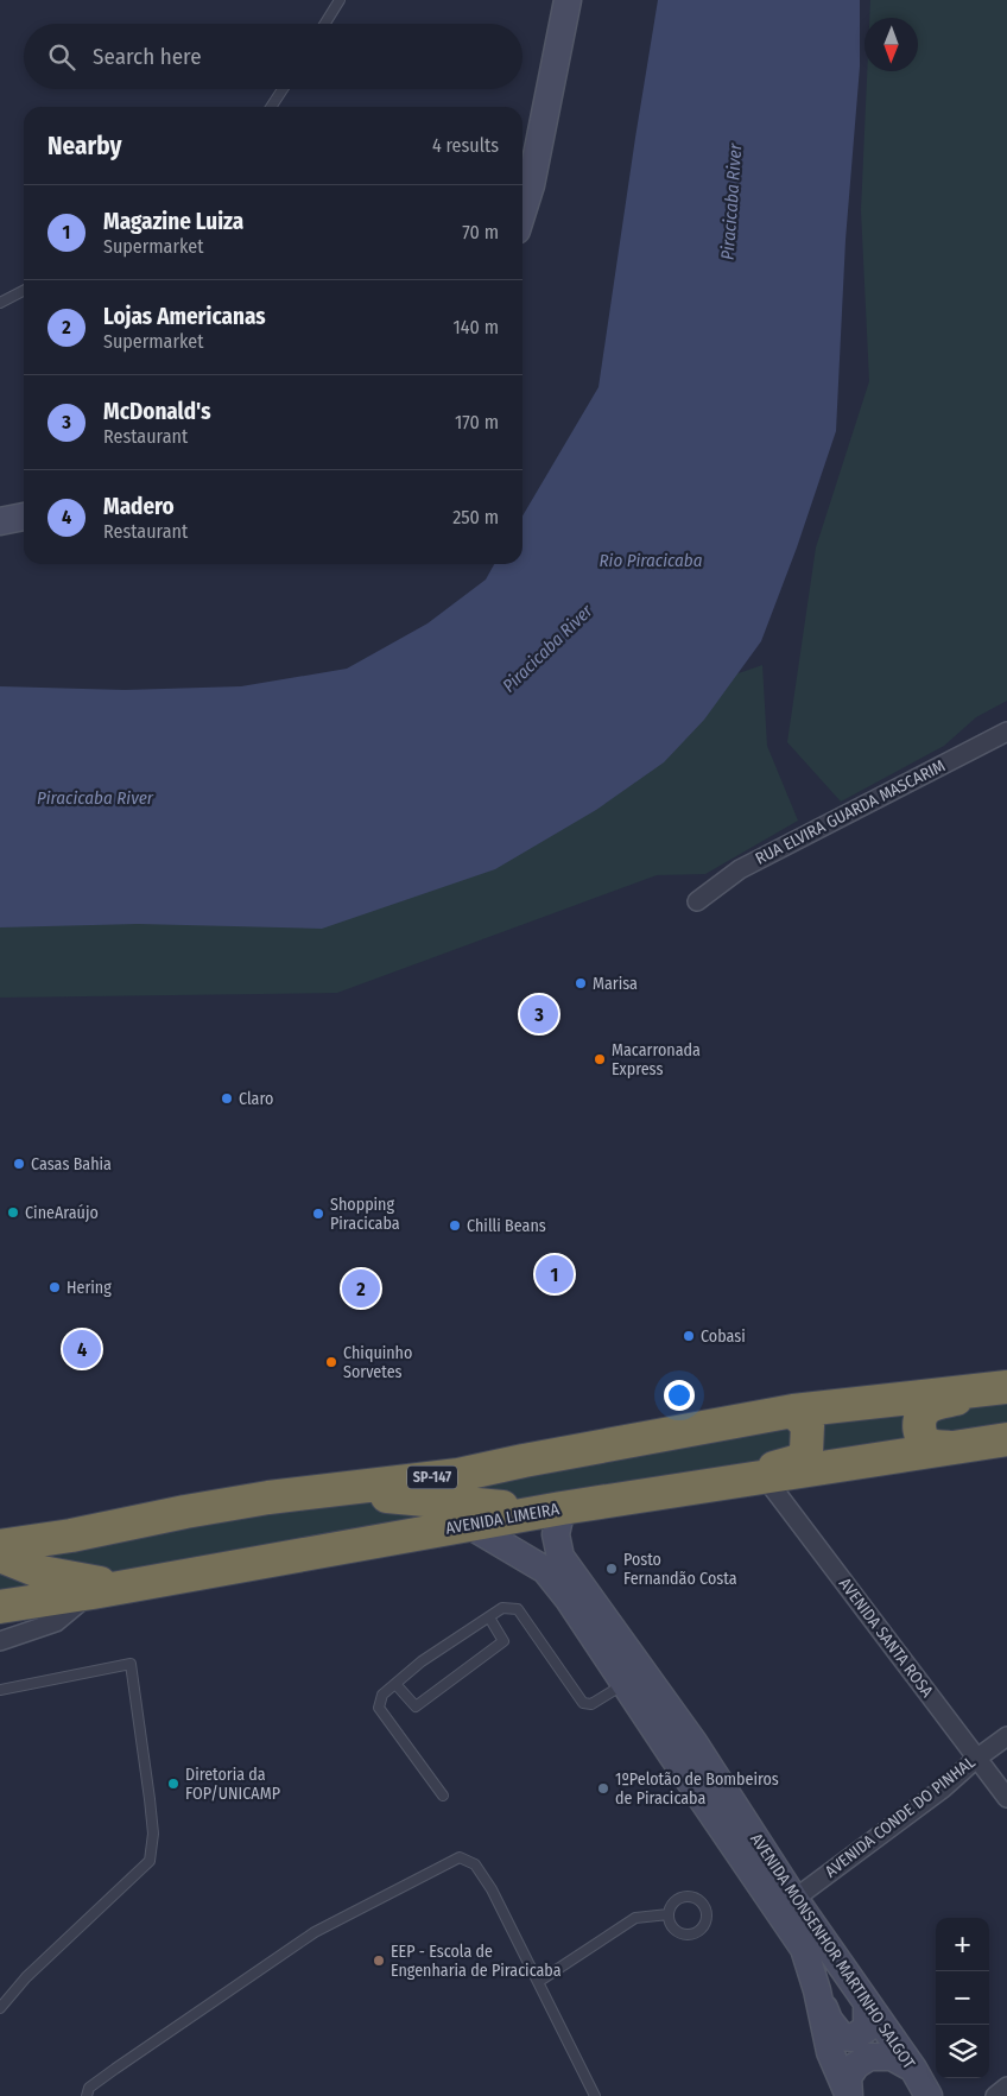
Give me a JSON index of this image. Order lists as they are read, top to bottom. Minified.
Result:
{"streets":{"highway":["SP-147","AVENIDA LIMEIRA"],"main road":["AVENIDA MONSENHOR MARTINHO SALGOT"],"street":["RUA ELVIRA GUARDA MASCARIM","AVENIDA SANTA ROSA","AVENIDA CONDE DO PINHAL"]},"crossings":[["AVENIDA LIMEIRA","AVENIDA SANTA ROSA"],["AVENIDA LIMEIRA","AVENIDA MONSENHOR MARTINHO SALGOT"],["AVENIDA SANTA ROSA","AVENIDA CONDE DO PINHAL"],["AVENIDA CONDE DO PINHAL","AVENIDA MONSENHOR MARTINHO SALGOT"]],"water":["Piracicaba River","Rio Piracicaba"],"places":["Marisa","Macarronada Express","Claro","Casas Bahia","CineAraújo","Shopping Piracicaba","Chilli Beans","Hering","Cobasi","Chiquinho Sorvetes","Posto Fernandão Costa","Diretoria da FOP/UNICAMP","1ºPelotão de Bombeiros de Piracicaba","EEP - Escola de Engenharia de Piracicaba"],"north":"bottom","page":{"search":"Search here","heading":["Nearby","4 results"],"list":[{"mark":"1","name":"Magazine Luiza","note":"Supermarket","value":"70 m"},{"mark":"2","name":"Lojas Americanas","note":"Supermarket","value":"140 m"},{"mark":"3","name":"McDonald's","note":"Restaurant","value":"170 m"},{"mark":"4","name":"Madero","note":"Restaurant","value":"250 m"}],"pins":["3","1","2","4"],"map_buttons":["+","−"]}}
